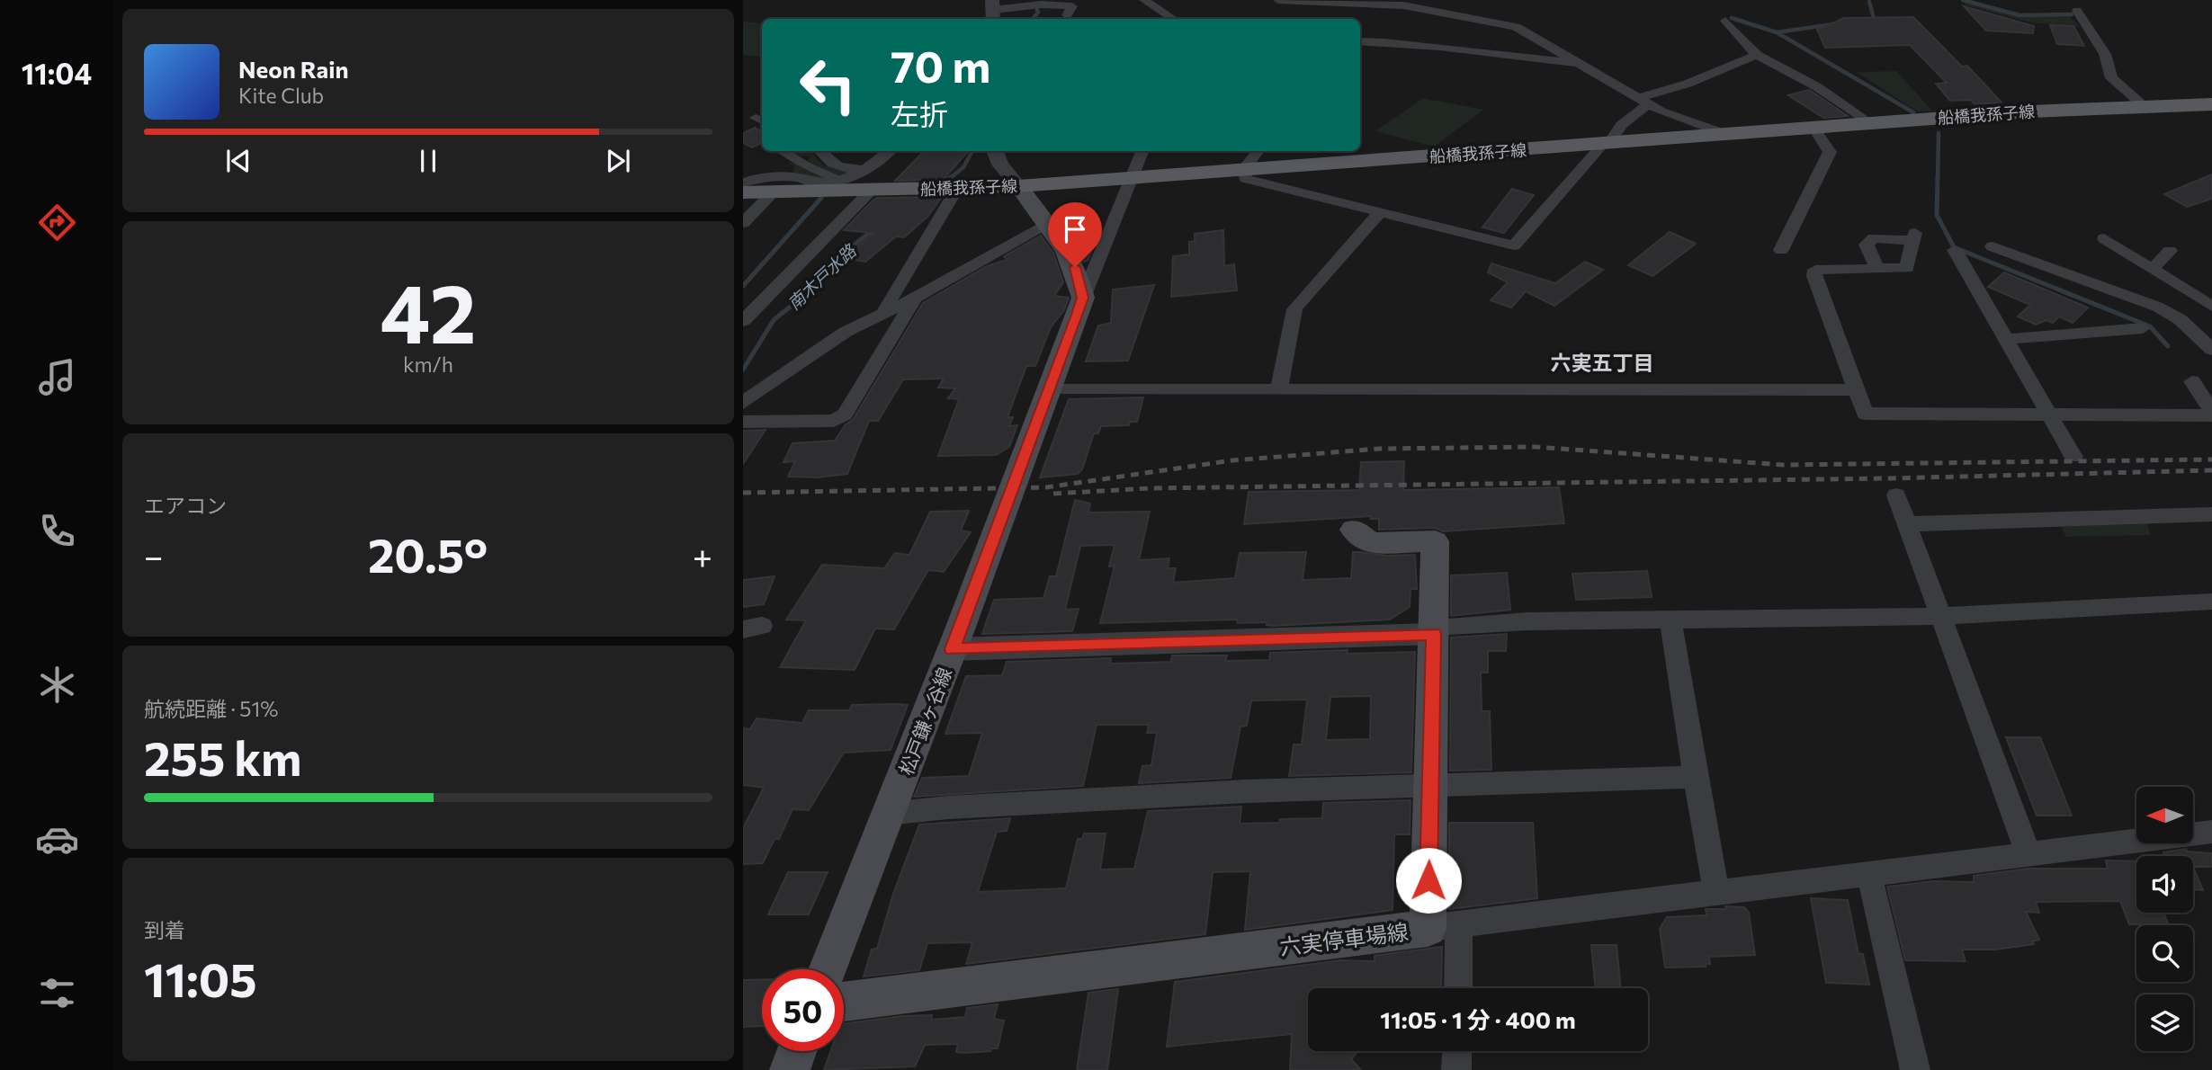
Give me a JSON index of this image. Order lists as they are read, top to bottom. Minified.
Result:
{"streets":{"main road":["船橋我孫子線","松戸鎌ヶ谷線","六実停車場線"]},"districts":["六実五丁目"],"water":["南木戸水路"],"north":"left","page":{"tabs":"11:04","turn":["70 m","左折"],"song":["Neon Rain","Kite Club"],"tile":[["42","km/h"],"エアコン",["航続距離 · 51%","255 km"],["到着","11:05"]],"heat":["−","20.5°","+"],"limit":"50","trip":"11:05 · 1 分 · 400 m"}}
